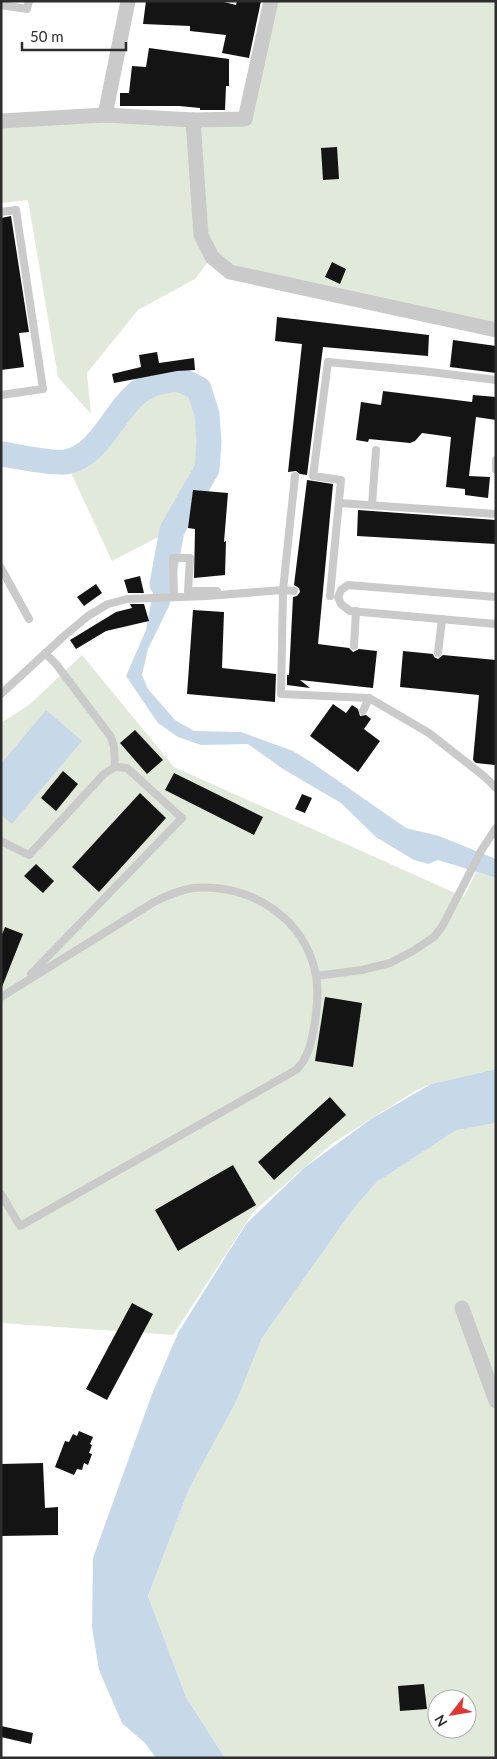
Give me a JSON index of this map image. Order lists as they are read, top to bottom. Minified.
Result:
{"scale_bar":"50 m","north":"bottom left"}
